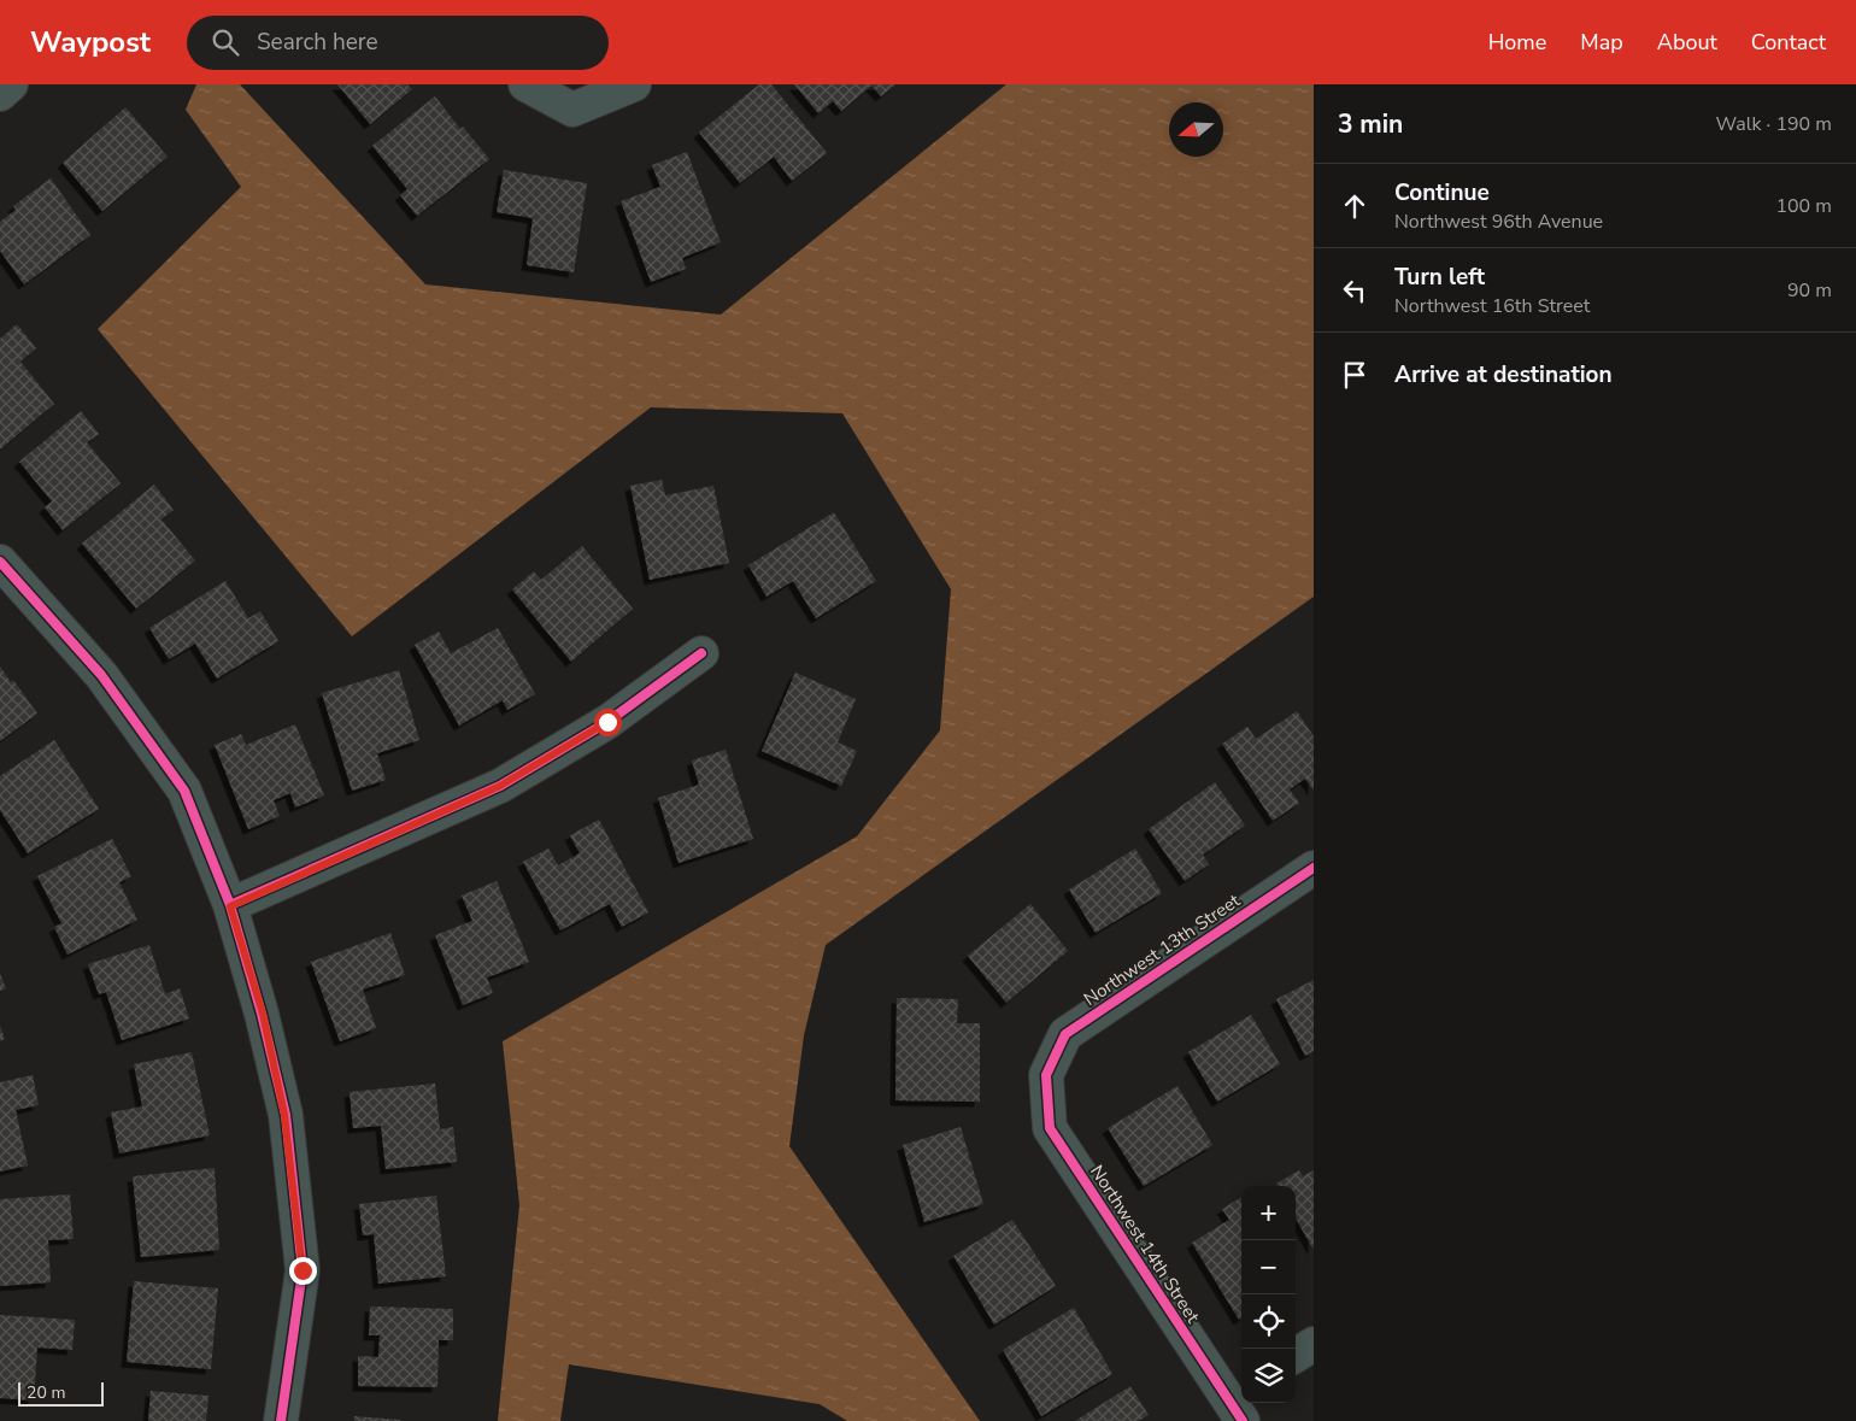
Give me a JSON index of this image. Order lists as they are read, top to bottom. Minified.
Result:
{"streets":{"street":["Northwest 13th Street","Northwest 14th Street"]},"crossings":[["Northwest 13th Street","Northwest 14th Street"]],"scale_bar":"20 m","north":"left","page":{"header":"Waypost","search":"Search here","nav":["Home","Map","About","Contact"],"heading":["3 min","Walk · 190 m"],"list":[["Continue","Northwest 96th Avenue","100 m"],["Turn left","Northwest 16th Street","90 m"],"Arrive at destination"],"map_buttons":["+","−"],"scale":"20 m"}}
